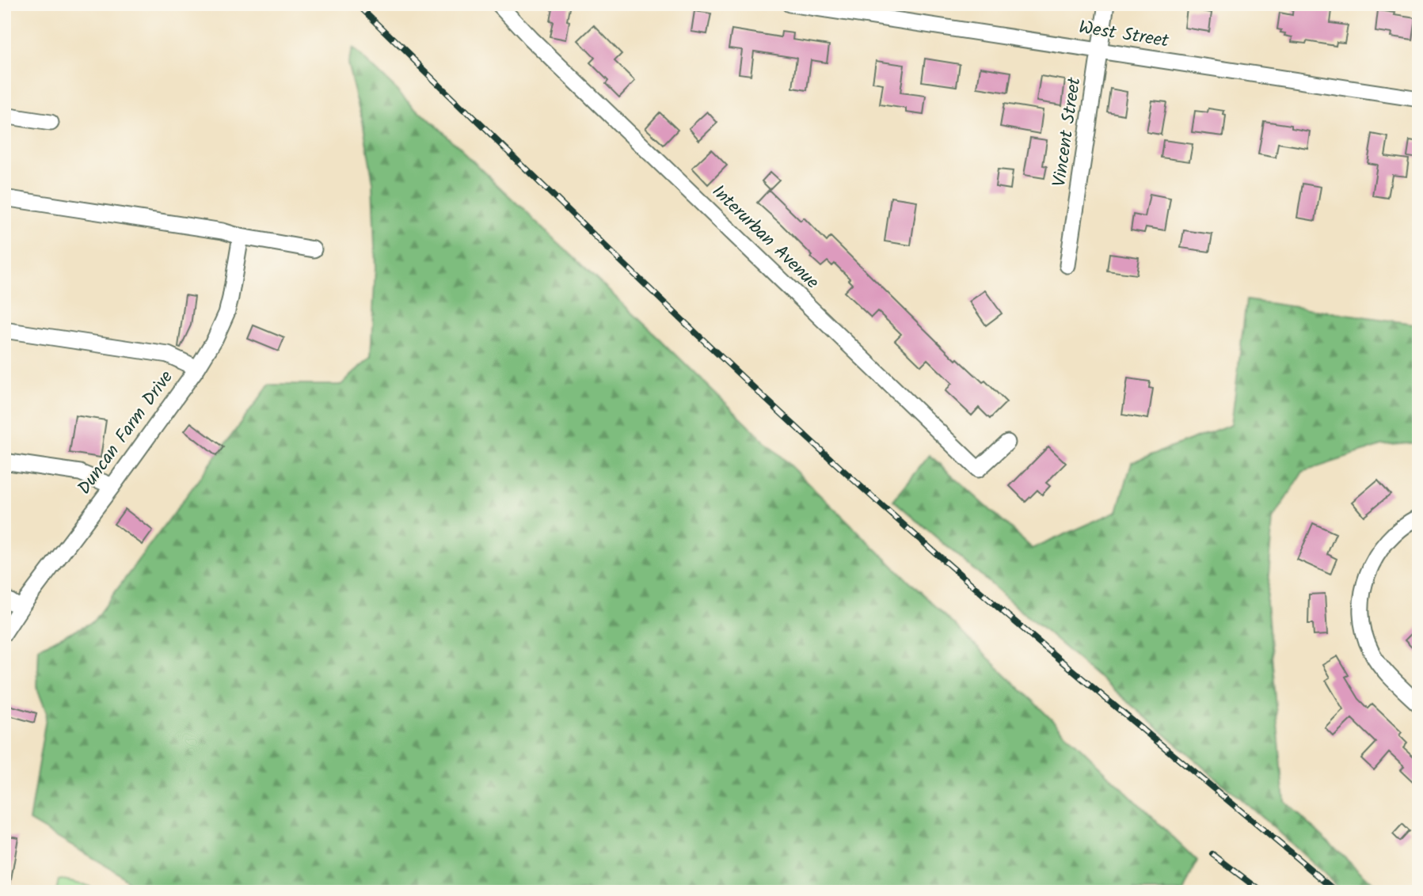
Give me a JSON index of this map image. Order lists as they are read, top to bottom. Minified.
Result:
{"streets":{"street":["West Street","Vincent Street","Interurban Avenue","Duncan Farm Drive"]},"crossings":[["West Street","Vincent Street"]]}
